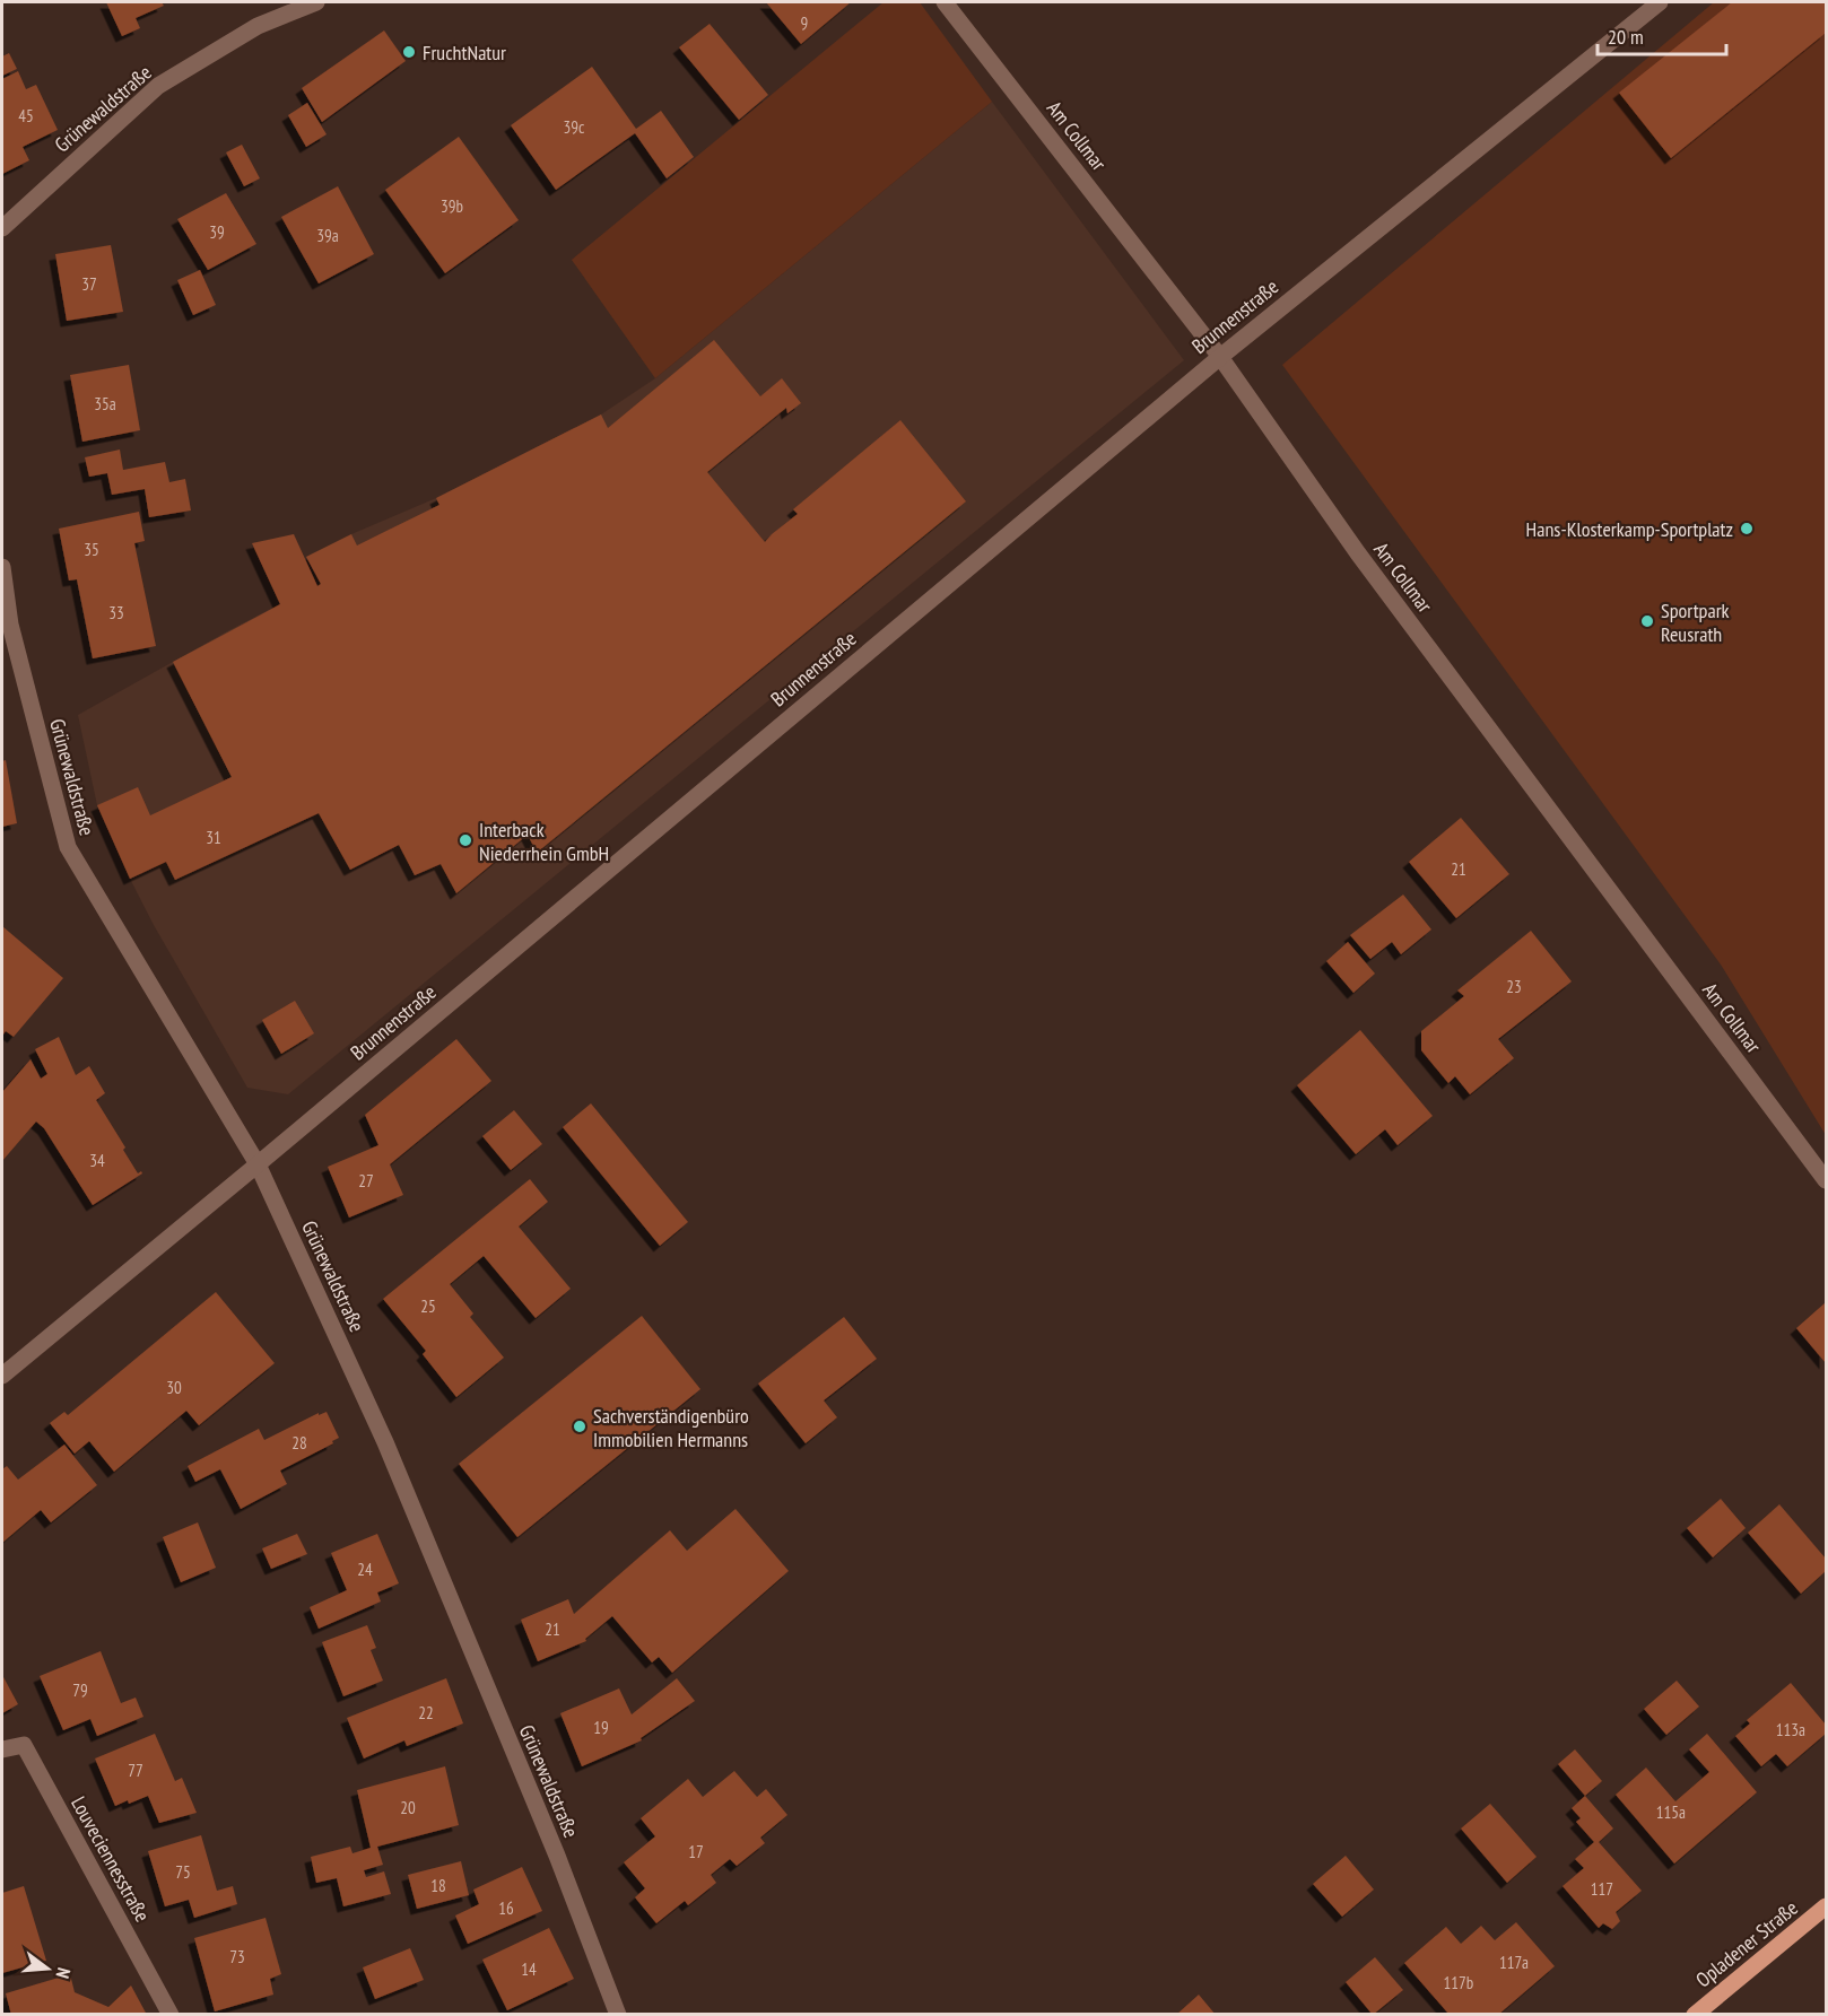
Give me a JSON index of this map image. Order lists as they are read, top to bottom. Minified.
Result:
{"streets":{"main road":["Opladener Straße"],"street":["Grünewaldstraße","Am Collmar","Brunnenstraße","Louveciennesstraße"]},"crossings":[["Grünewaldstraße","Brunnenstraße"],["Am Collmar","Brunnenstraße"]],"places":["FruchtNatur","Hans-Klosterkamp-Sportplatz","Sportpark Reusrath","Interback Niederrhein GmbH","Sachverständigenbüro Immobilien Hermanns"],"house_numbers":["9","45","39c","39b","39","39a","37","35a","35","33","31","21","23","34","27","25","30","28","24","21","79","22","19","113a","77","20","115a","17","75","18","117","16","73","117a","14","117b"],"scale_bar":"20 m","north":"right"}
